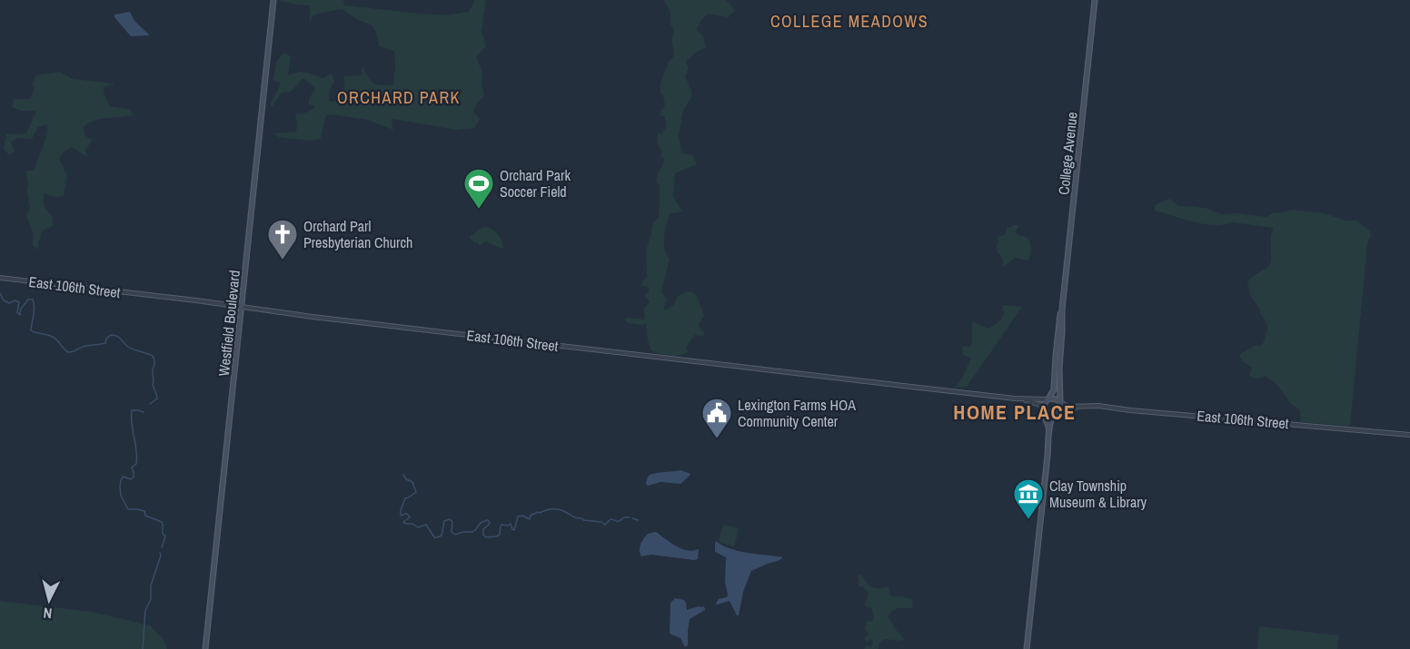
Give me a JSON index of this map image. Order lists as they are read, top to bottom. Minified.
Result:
{"streets":{"main road":["College Avenue","Westfield Boulevard"],"street":["East 106th Street"]},"crossings":[["College Avenue","East 106th Street"],["East 106th Street","Westfield Boulevard"]],"districts":["COLLEGE MEADOWS","ORCHARD PARK","HOME PLACE"],"places":{"sports":["Orchard Park Soccer Field"],"church":["Orchard Parl Presbyterian Church"],"public building":["Lexington Farms HOA Community Center"],"museum":["Clay Township Museum & Library"]},"north":"bottom"}
